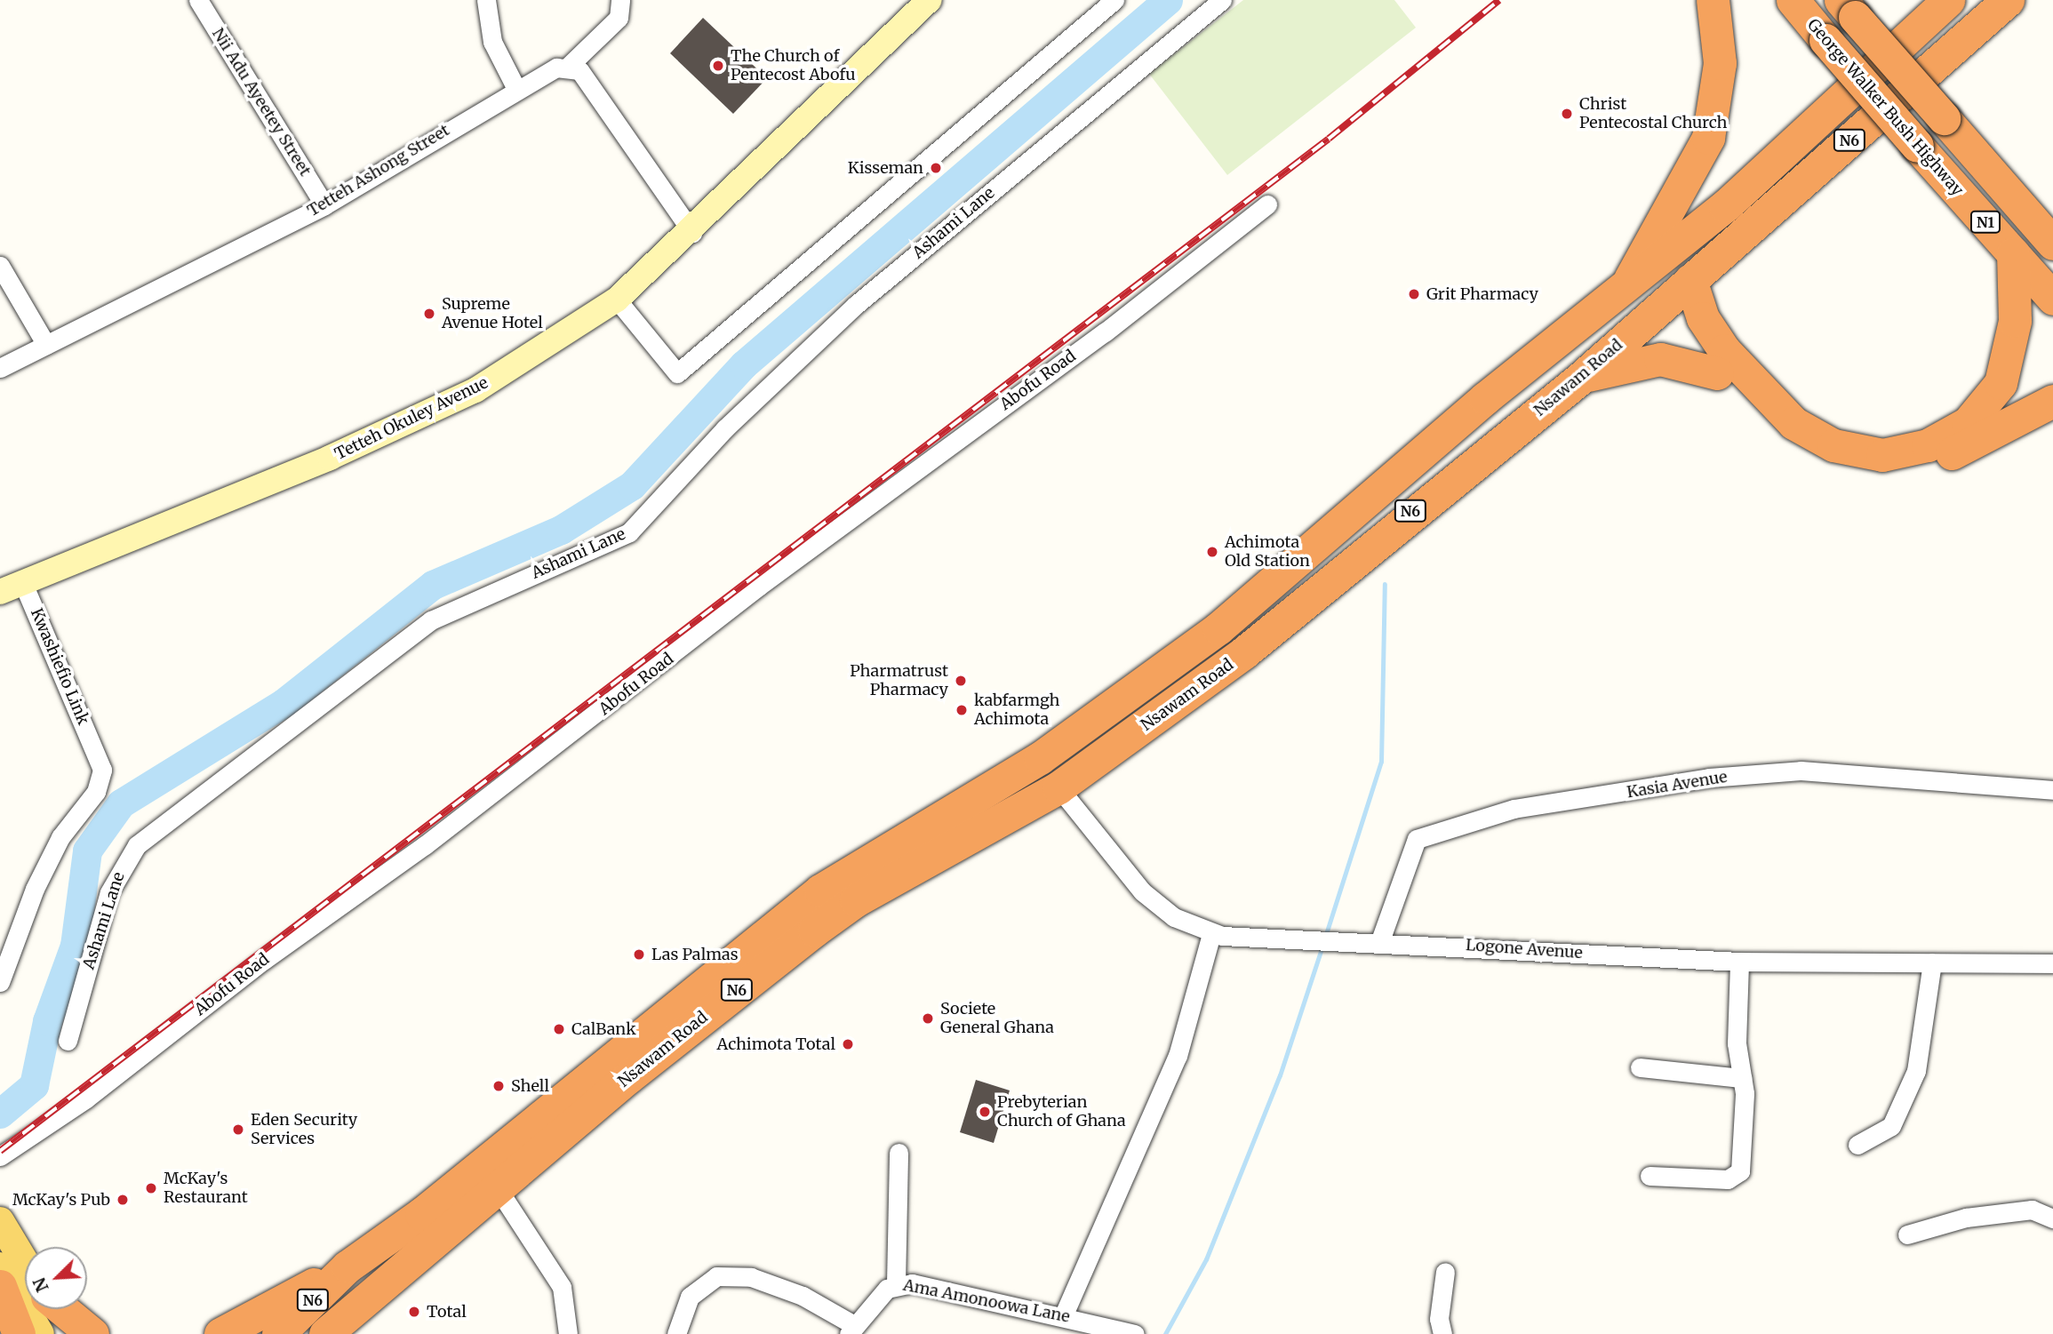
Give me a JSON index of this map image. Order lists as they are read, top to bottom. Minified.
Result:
{"streets":{"highway":["George Walker Bush Highway","N6","N1","Nsawam Road"],"street":["Nii Adu Ayeetey Street","Tetteh Ashong Street","Ashami Lane","Abofu Road","Tetteh Okuley Avenue","Kwashiefio Link","Kasia Avenue","Logone Avenue","Ama Amonoowa Lane"]},"crossings":[["Nii Adu Ayeetey Street","Tetteh Ashong Street"],["Nsawam Road","Logone Avenue"],["Tetteh Okuley Avenue","Kwashiefio Link"],["Kasia Avenue","Logone Avenue"]],"places":["The Church of Pentecost Abofu","Christ Pentecostal Church","Kisseman","Grit Pharmacy","Supreme Avenue Hotel","Achimota Old Station","Pharmatrust Pharmacy","kabfarmgh Achimota","Las Palmas","Societe General Ghana","CalBank","Achimota Total","Shell","Prebyterian Church of Ghana","Eden Security Services","McKay's Restaurant","McKay's Pub","Total"],"north":"bottom left"}
